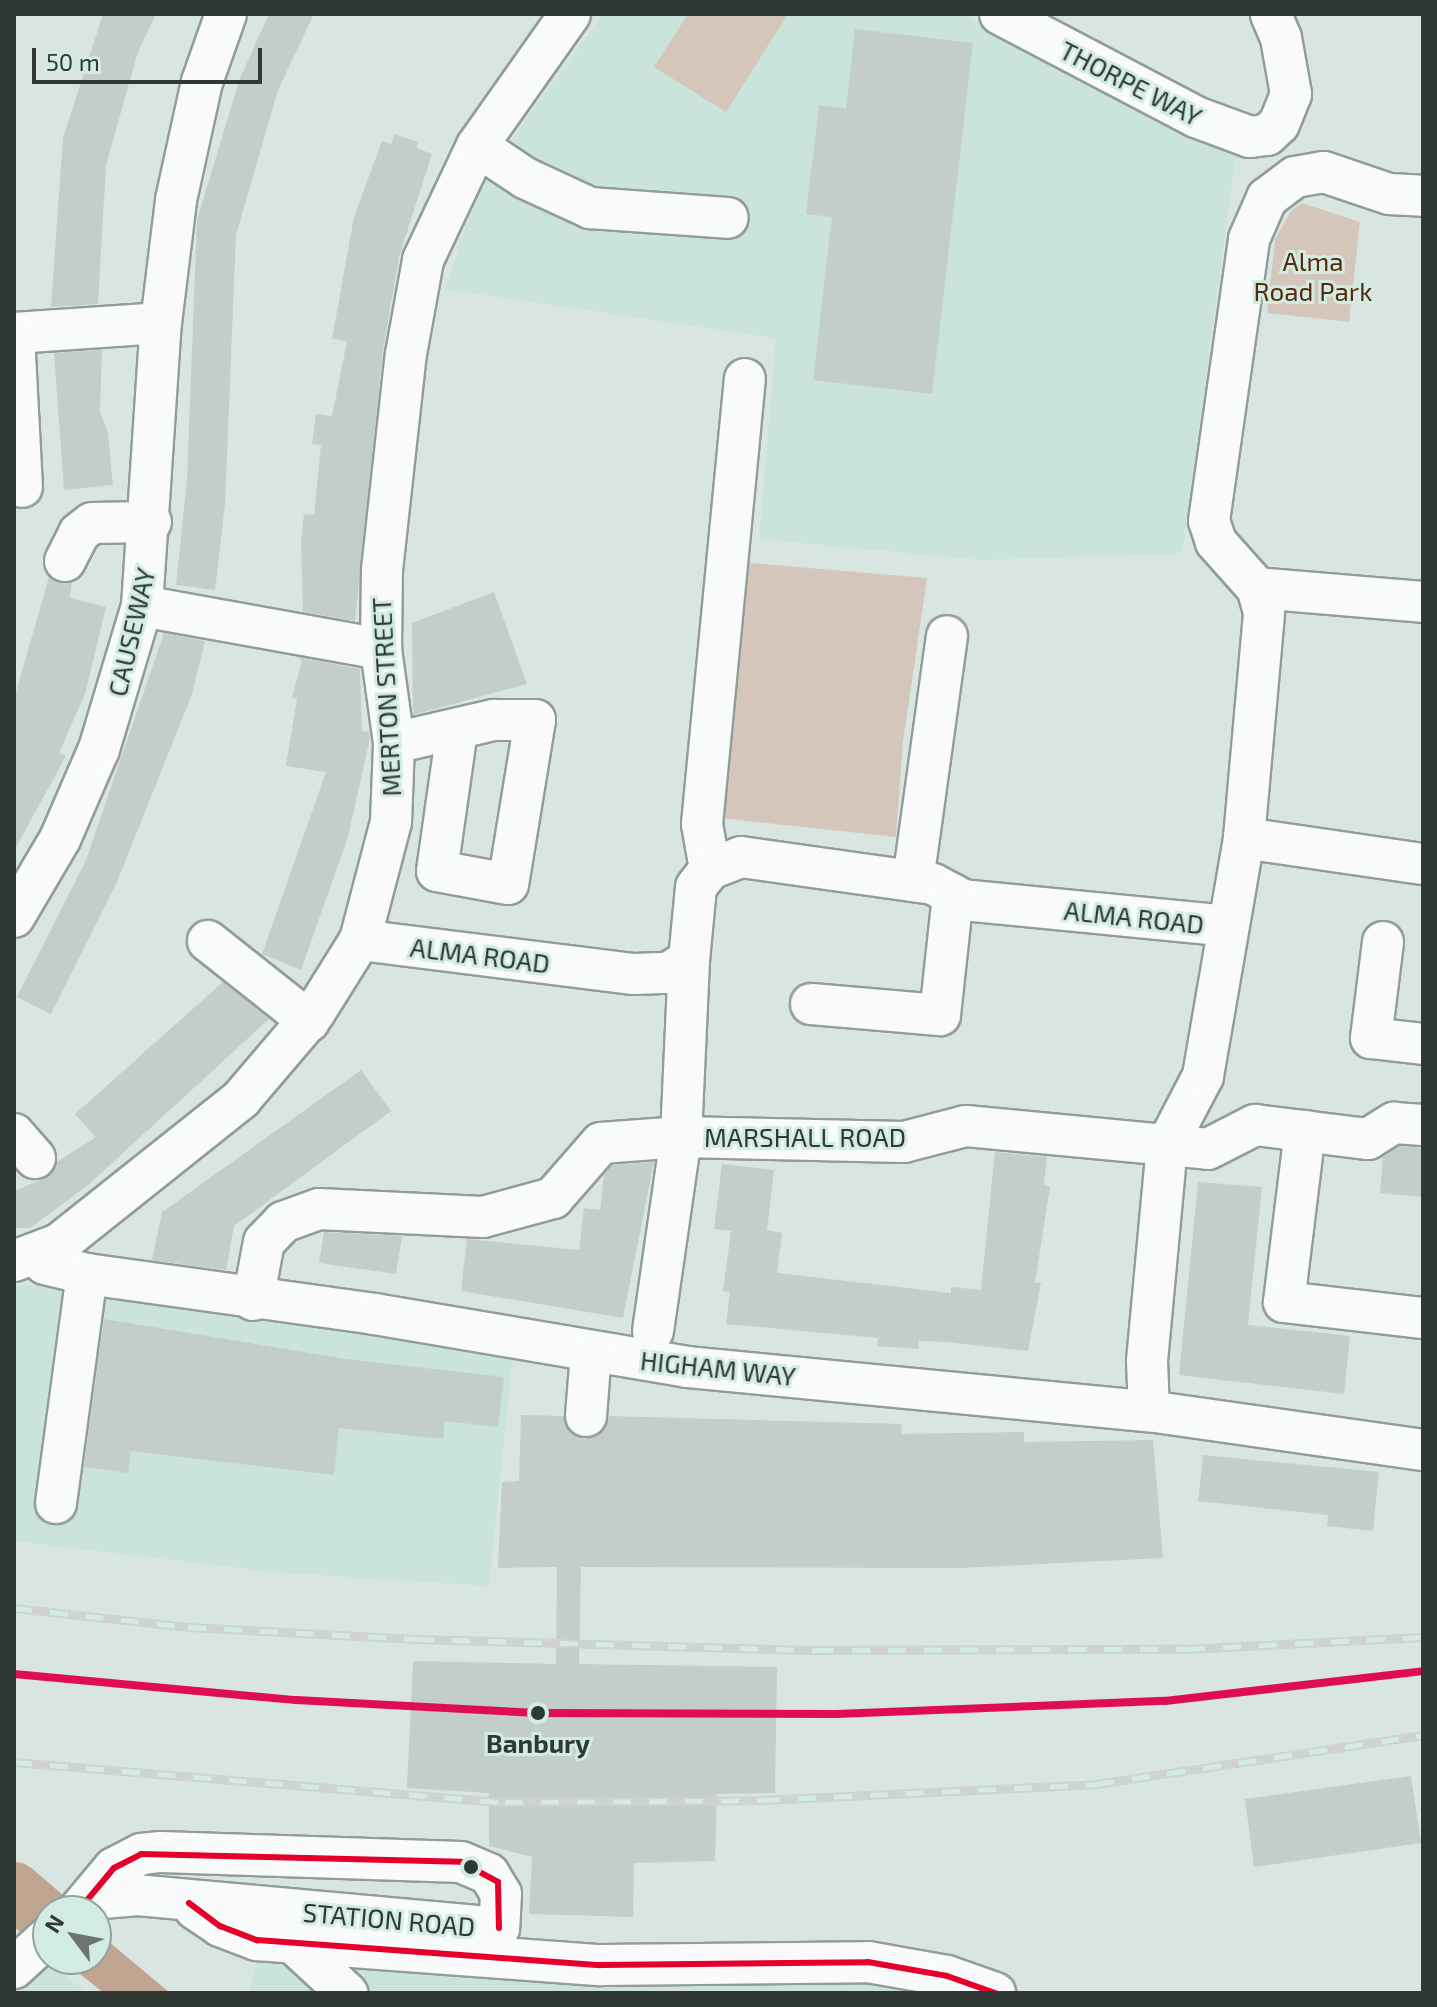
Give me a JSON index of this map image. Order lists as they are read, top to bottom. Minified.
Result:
{"streets":{"street":["THORPE WAY","CAUSEWAY","MERTON STREET","ALMA ROAD","MARSHALL ROAD","HIGHAM WAY","STATION ROAD"]},"crossings":[["MERTON STREET","ALMA ROAD"],["MERTON STREET","HIGHAM WAY"],["MARSHALL ROAD","HIGHAM WAY"]],"parks":["Alma Road Park"],"places":["Banbury"],"scale_bar":"50 m","north":"top left"}
